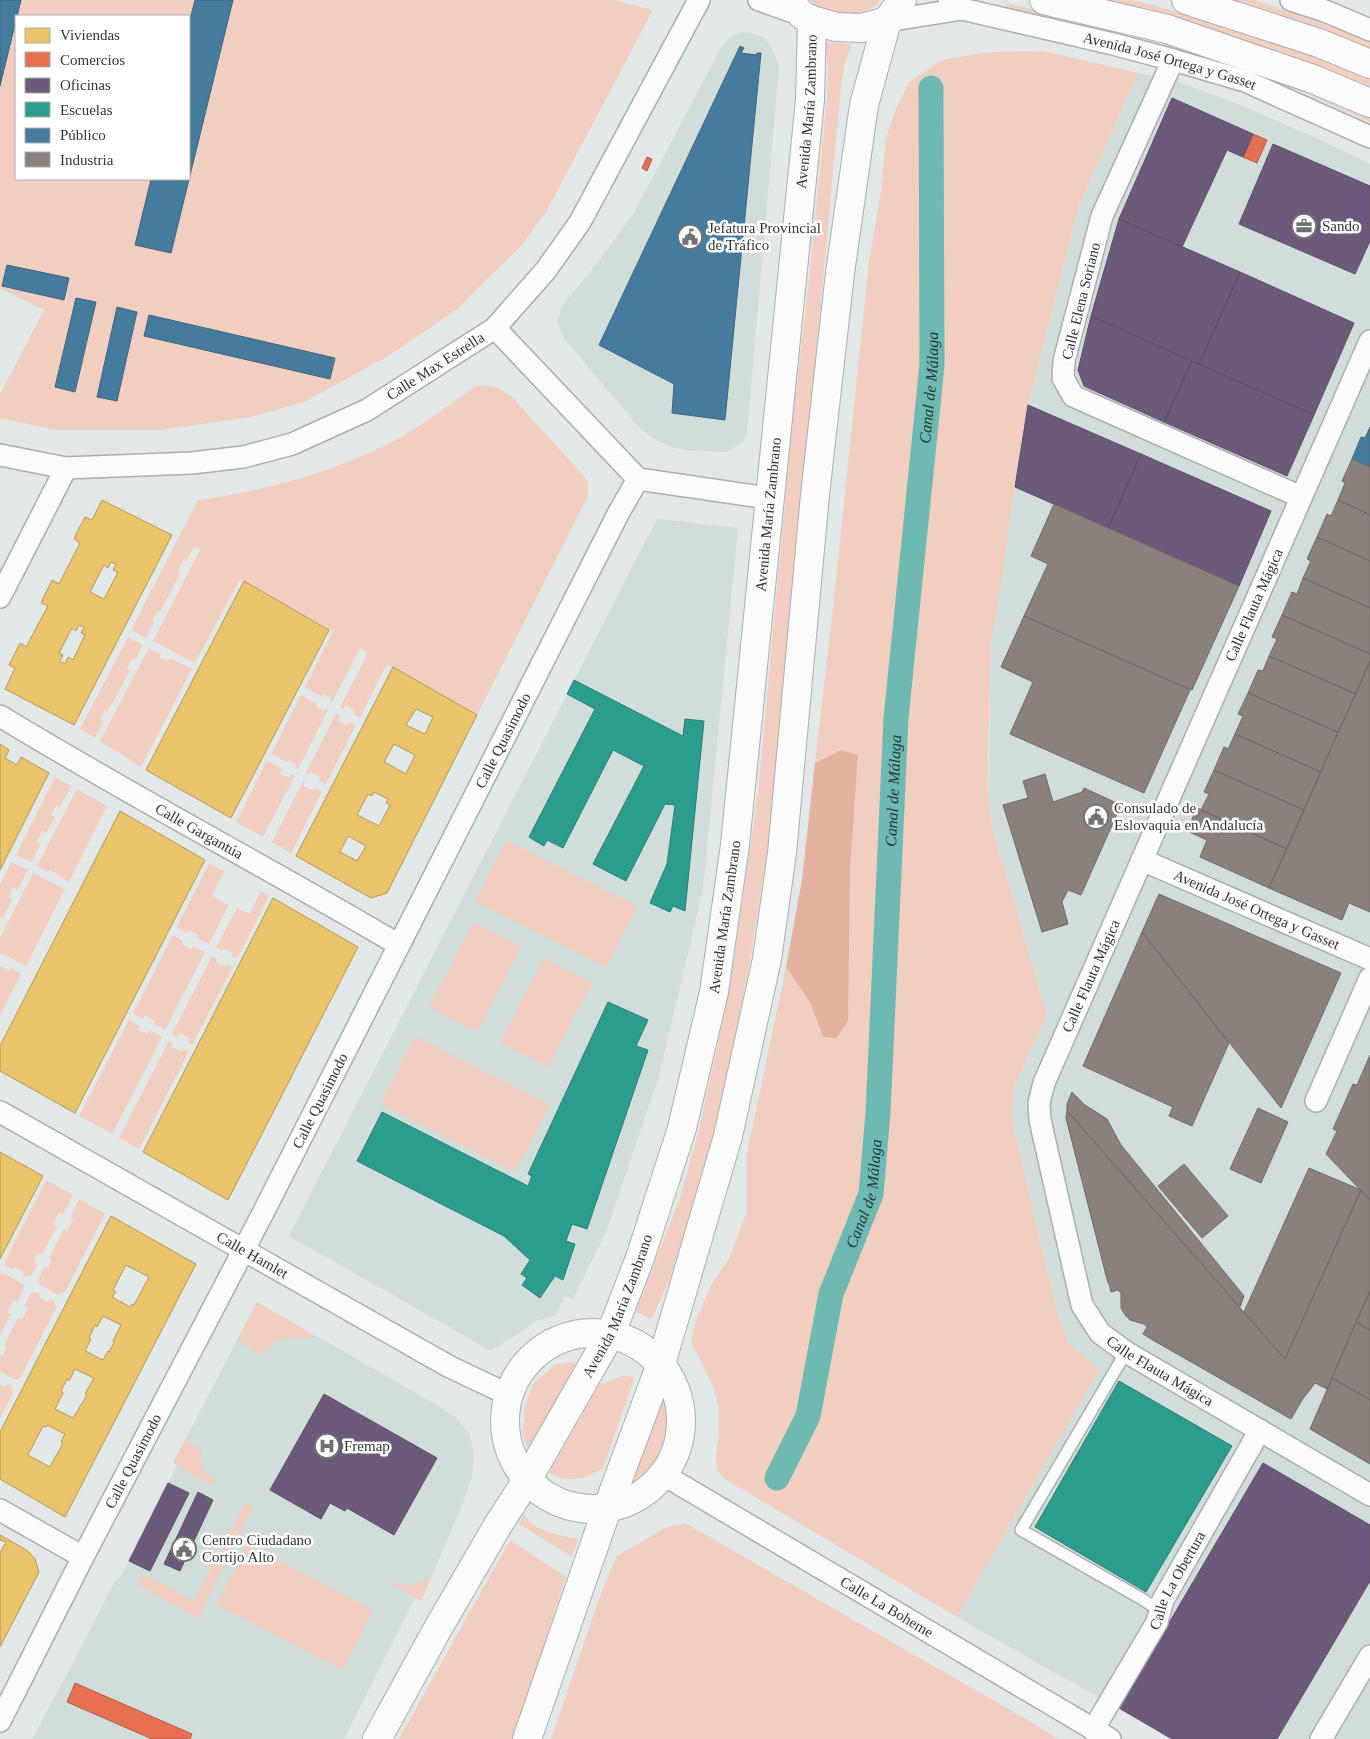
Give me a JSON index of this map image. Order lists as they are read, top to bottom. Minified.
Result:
{"streets":{"main road":["Avenida José Ortega y Gasset","Avenida María Zambrano"],"street":["Calle Elena Soriano","Calle Max Estrella","Calle Flauta Mágica","Calle Quasimodo","Calle Gargantúa","Calle Hamlet","Calle La Obertura","Calle La Boheme"]},"crossings":[["Avenida José Ortega y Gasset","Calle Elena Soriano"],["Avenida José Ortega y Gasset","Calle Flauta Mágica"],["Calle Elena Soriano","Calle Flauta Mágica"],["Calle Flauta Mágica","Calle La Obertura"],["Calle Quasimodo","Calle Gargantúa"],["Calle Quasimodo","Calle Hamlet"],["Calle La Obertura","Calle La Boheme"]],"water":["Canal de Málaga"],"places":{"office":["Sando"],"public building":["Jefatura Provincial de Tráfico","Consulado de Eslovaquia en Andalucía","Centro Ciudadano Cortijo Alto"],"hospital":["Fremap"]},"legend":["Viviendas","Comercios","Oficinas","Escuelas","Público","Industria"]}
